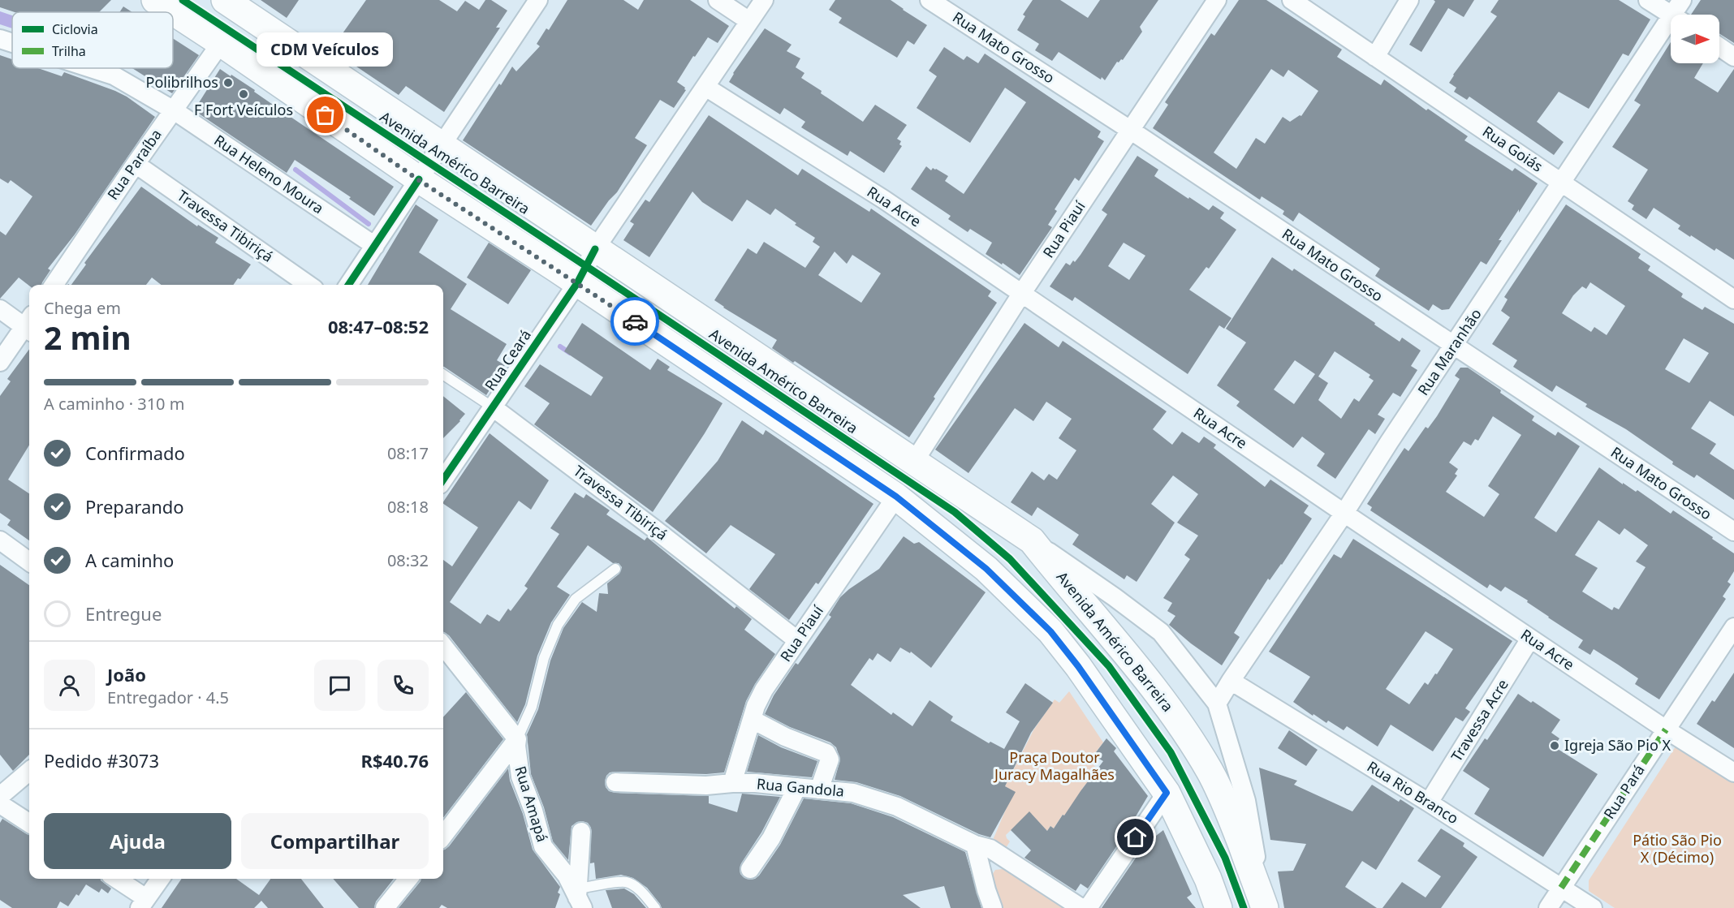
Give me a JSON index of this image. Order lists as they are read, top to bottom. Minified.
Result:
{"streets":{"main road":["Avenida Américo Barreira"],"street":["Rua Mato Grosso","Rua Goiás","Rua Paraíba","Rua Heleno Moura","Rua Acre","Travessa Tibiriçá","Rua Piauí","Rua Maranhão","Rua Ceará","Travessa Acre","Rua Gandola","Rua Pará","Rua Rio Branco","Rua Amapá"]},"crossings":[["Rua Mato Grosso","Rua Piauí"],["Rua Mato Grosso","Rua Maranhão"],["Rua Goiás","Rua Maranhão"],["Avenida Américo Barreira","Rua Piauí"],["Avenida Américo Barreira","Rua Maranhão"],["Avenida Américo Barreira","Rua Ceará"],["Rua Paraíba","Rua Heleno Moura"],["Rua Paraíba","Travessa Tibiriçá"],["Rua Acre","Rua Piauí"],["Rua Acre","Rua Maranhão"],["Rua Acre","Rua Ceará"],["Rua Acre","Travessa Acre"],["Rua Acre","Rua Pará"],["Travessa Tibiriçá","Rua Piauí"],["Travessa Tibiriçá","Rua Ceará"],["Rua Piauí","Rua Gandola"],["Rua Maranhão","Rua Rio Branco"],["Travessa Acre","Rua Rio Branco"],["Rua Pará","Rua Rio Branco"]],"parks":["Praça Doutor Juracy Magalhães","Pátio São Pio X (Décimo)"],"places":["Polibrilhos","F Fort Veículos","CDM Veículos","Igreja São Pio X"],"legend":["Ciclovia","Trilha"],"north":"right","page":{"bubble":"CDM Veículos","heading":["2 min","Chega em","08:47–08:52"],"panel":["João","Entregador · 4.5","Pedido #3073","R$40.76"],"bar":"A caminho · 310 m","list":[["Confirmado","08:17"],["Preparando","08:18"],["A caminho","08:32"],"Entregue"],"buttons":["Ajuda","Compartilhar"]}}
